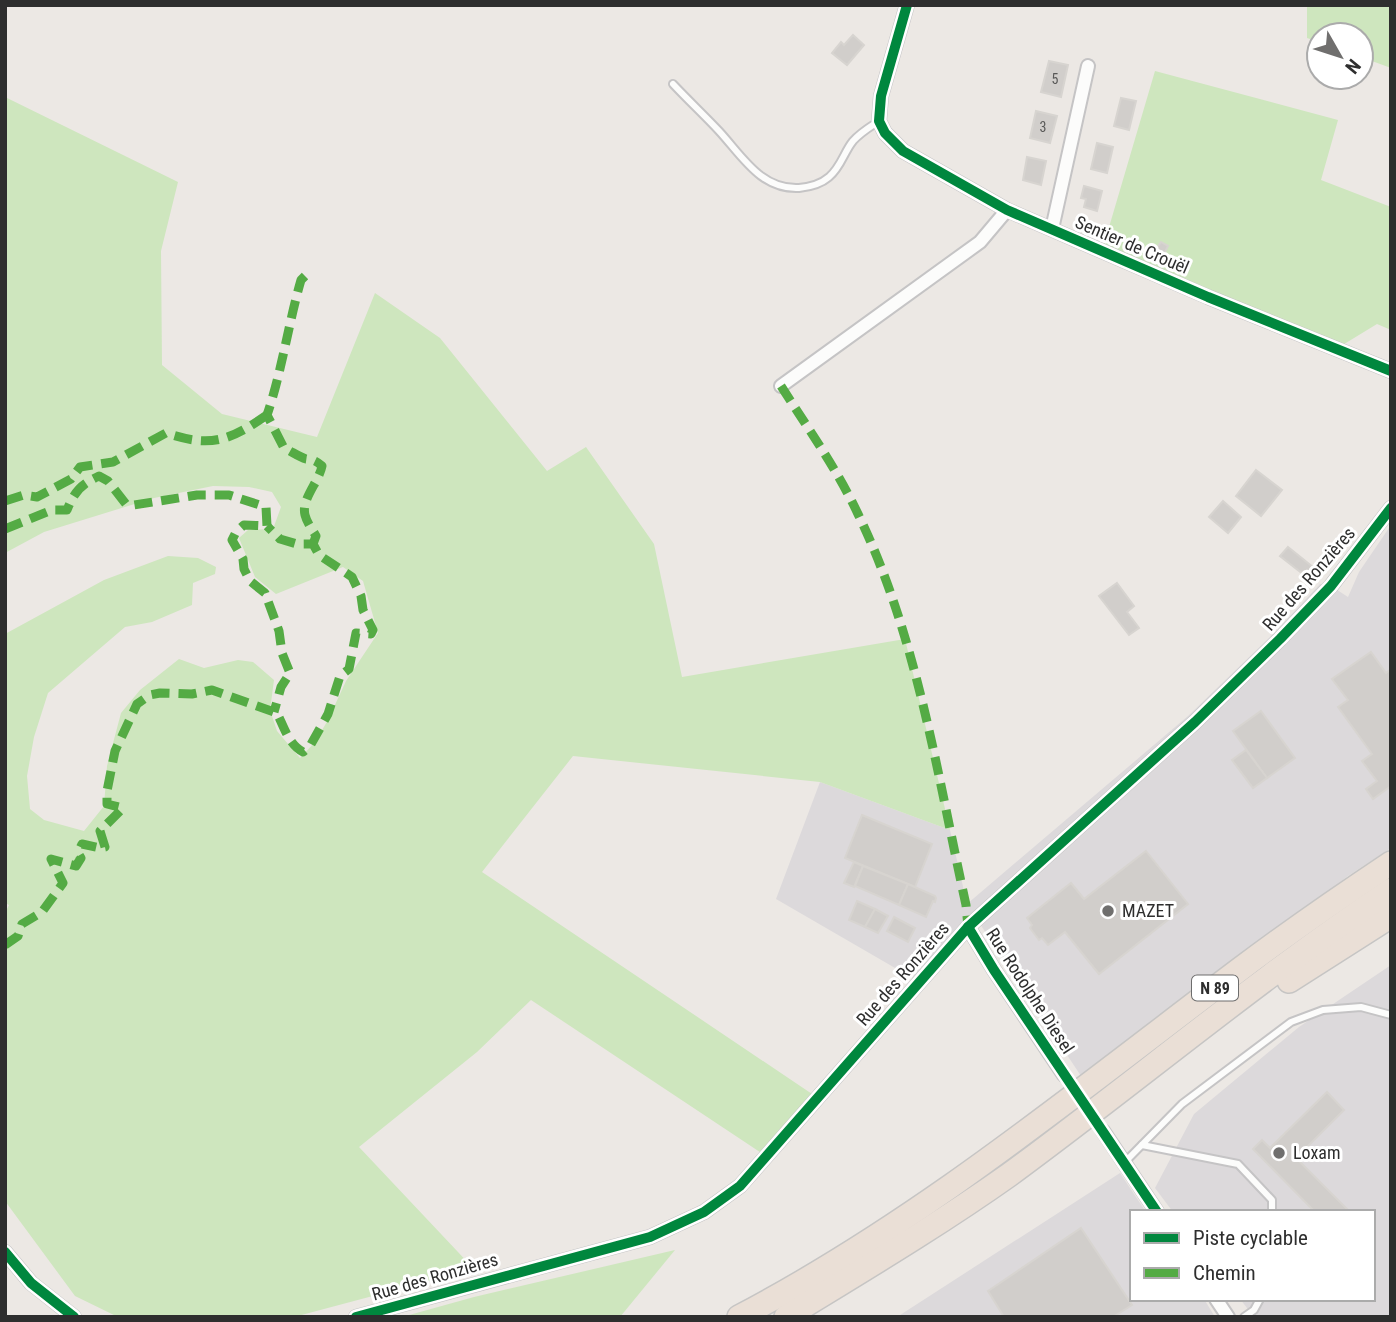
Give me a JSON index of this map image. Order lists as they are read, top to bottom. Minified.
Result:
{"streets":{"highway":["N 89"],"street":["Sentier de Crouël","Rue des Ronzières","Rue Rodolphe Diesel"]},"crossings":[["Rue des Ronzières","Rue Rodolphe Diesel"]],"places":["MAZET","Loxam"],"house_numbers":["5","3"],"legend":["Piste cyclable","Chemin"],"north":"bottom right"}
